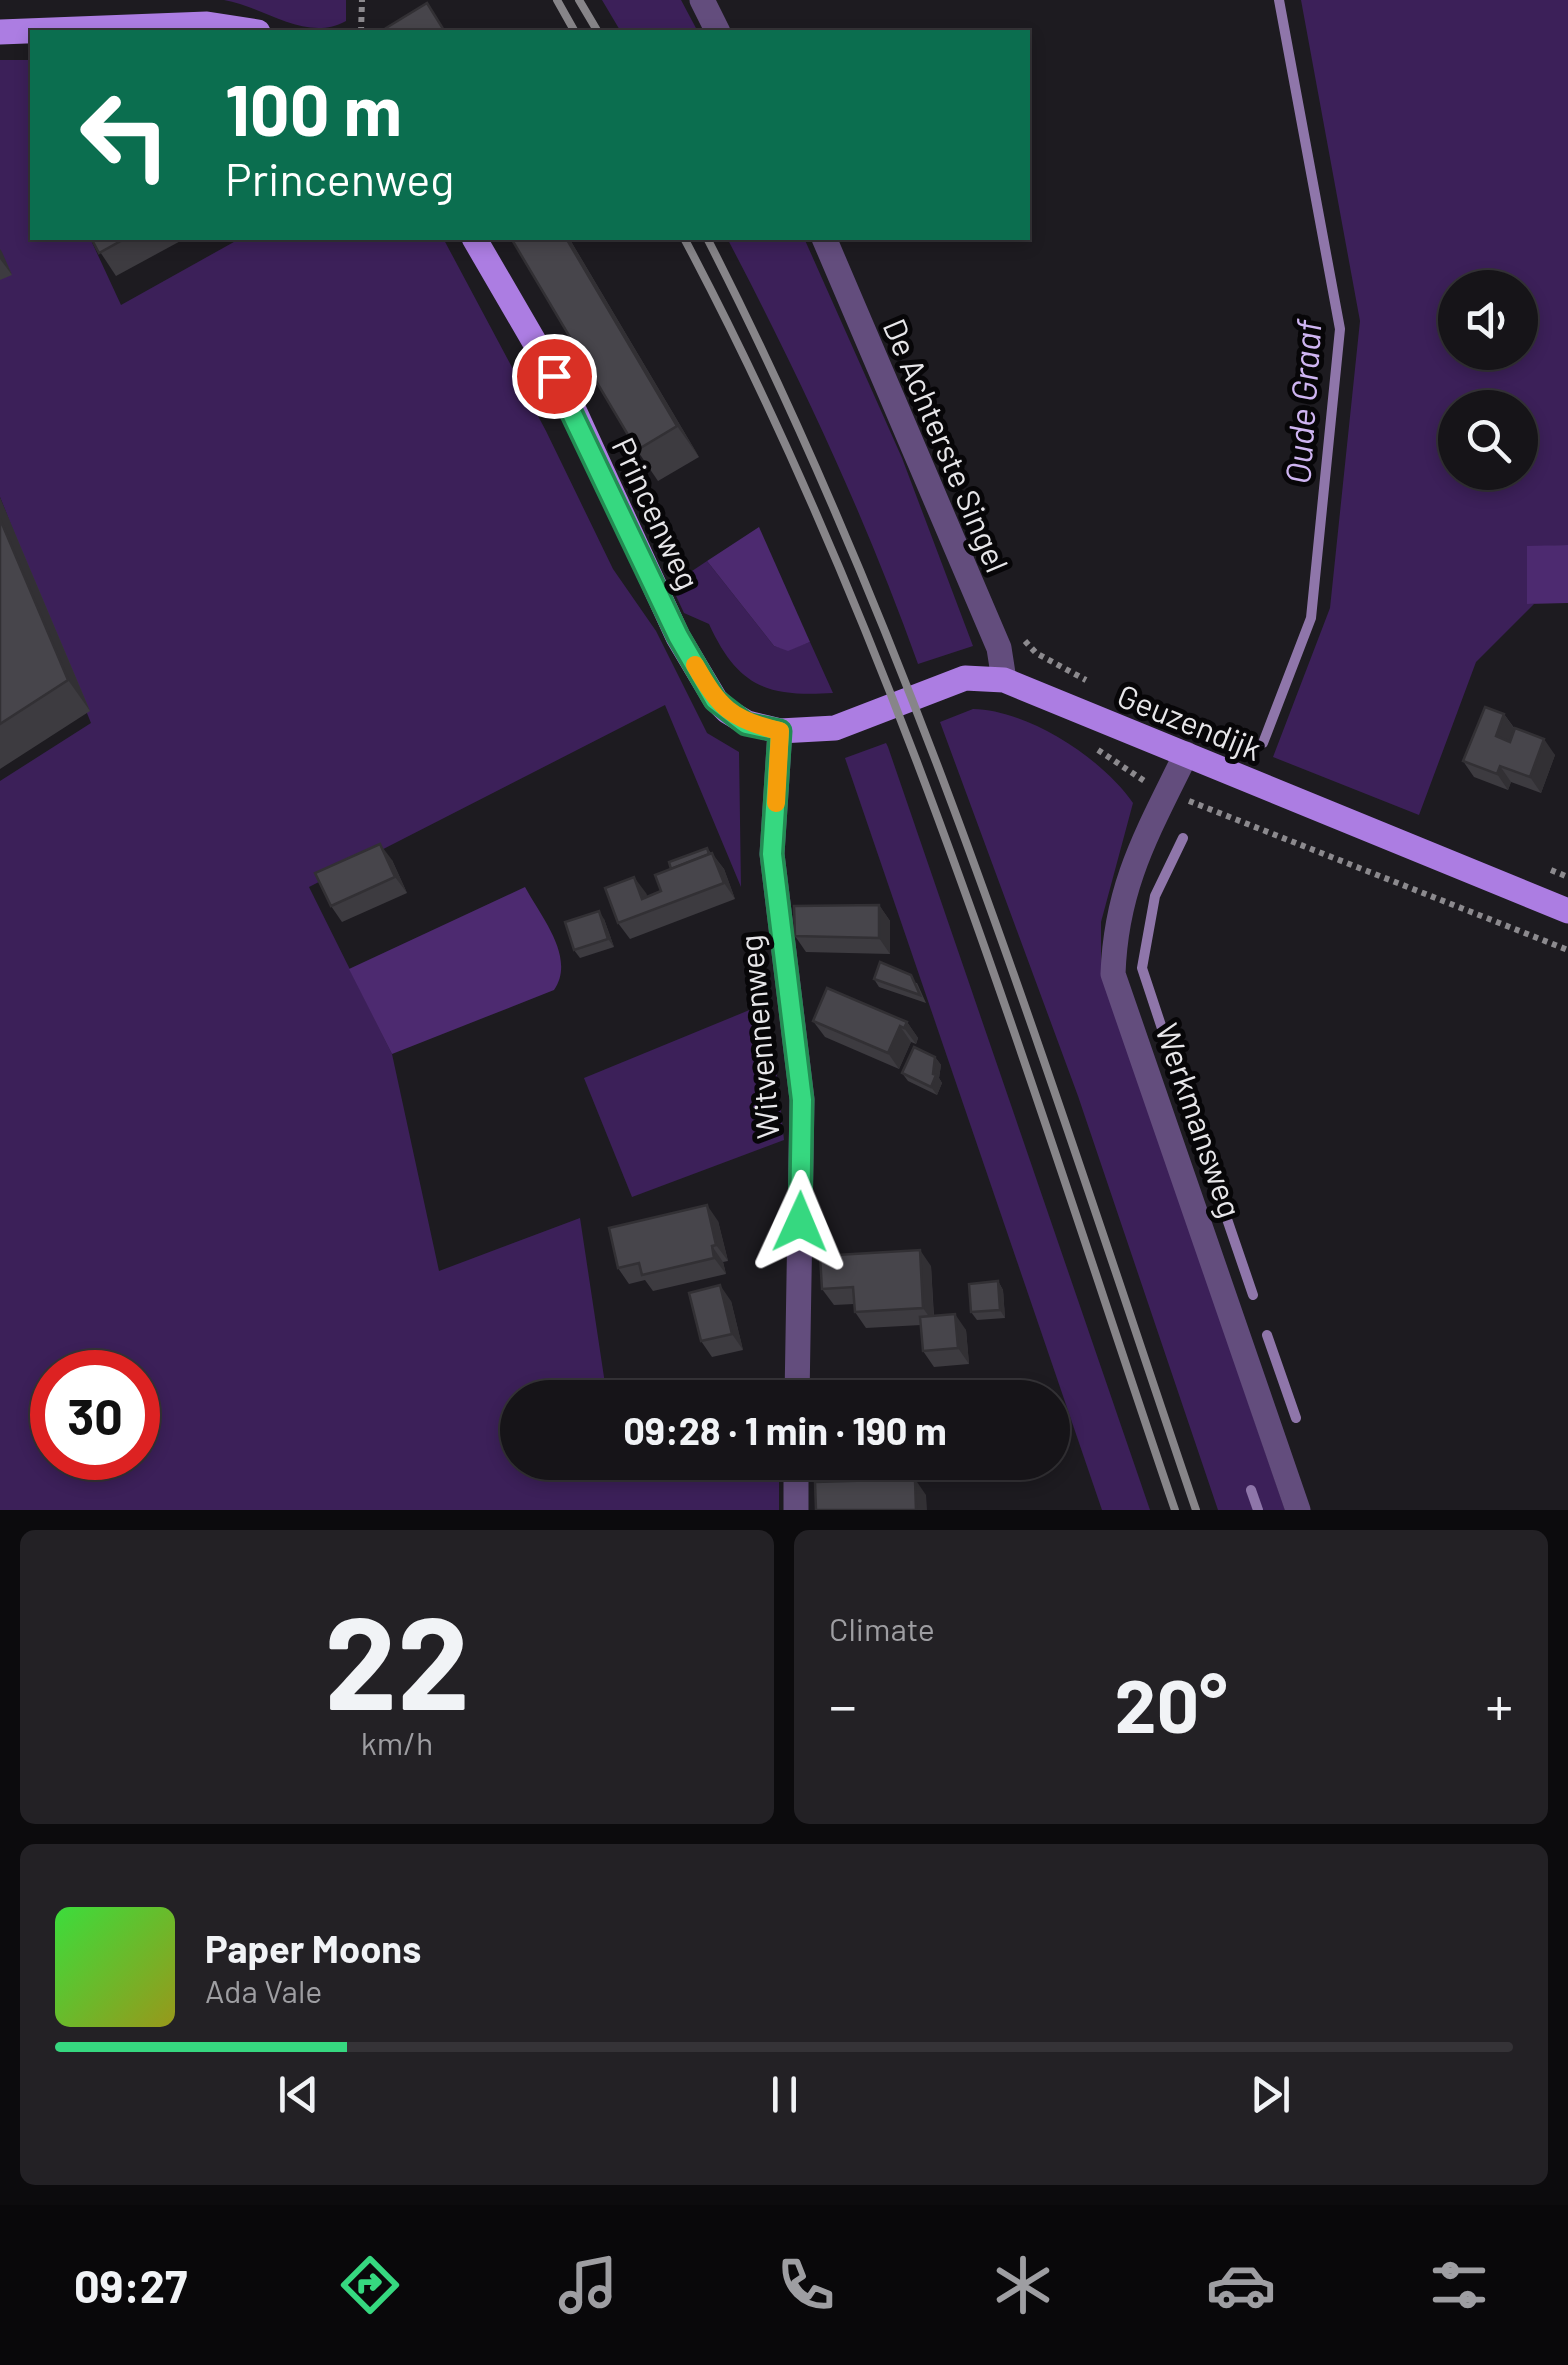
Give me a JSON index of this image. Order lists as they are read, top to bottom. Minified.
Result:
{"streets":{"main road":["Princenweg","Geuzendijk"],"street":["De Achterste Singel","Witvennenweg","Werkmansweg"]},"crossings":[["De Achterste Singel","Geuzendijk"],["Princenweg","Geuzendijk"],["Princenweg","Witvennenweg"],["Geuzendijk","Witvennenweg"],["Geuzendijk","Werkmansweg"]],"water":["Oude Graaf"],"page":{"turn":["100 m","Princenweg"],"limit":"30","trip":"09:28 · 1 min · 190 m","tile":[["22","km/h"],"Climate"],"heat":["−","20°","+"],"song":["Paper Moons","Ada Vale"],"tabs":"09:27"}}
